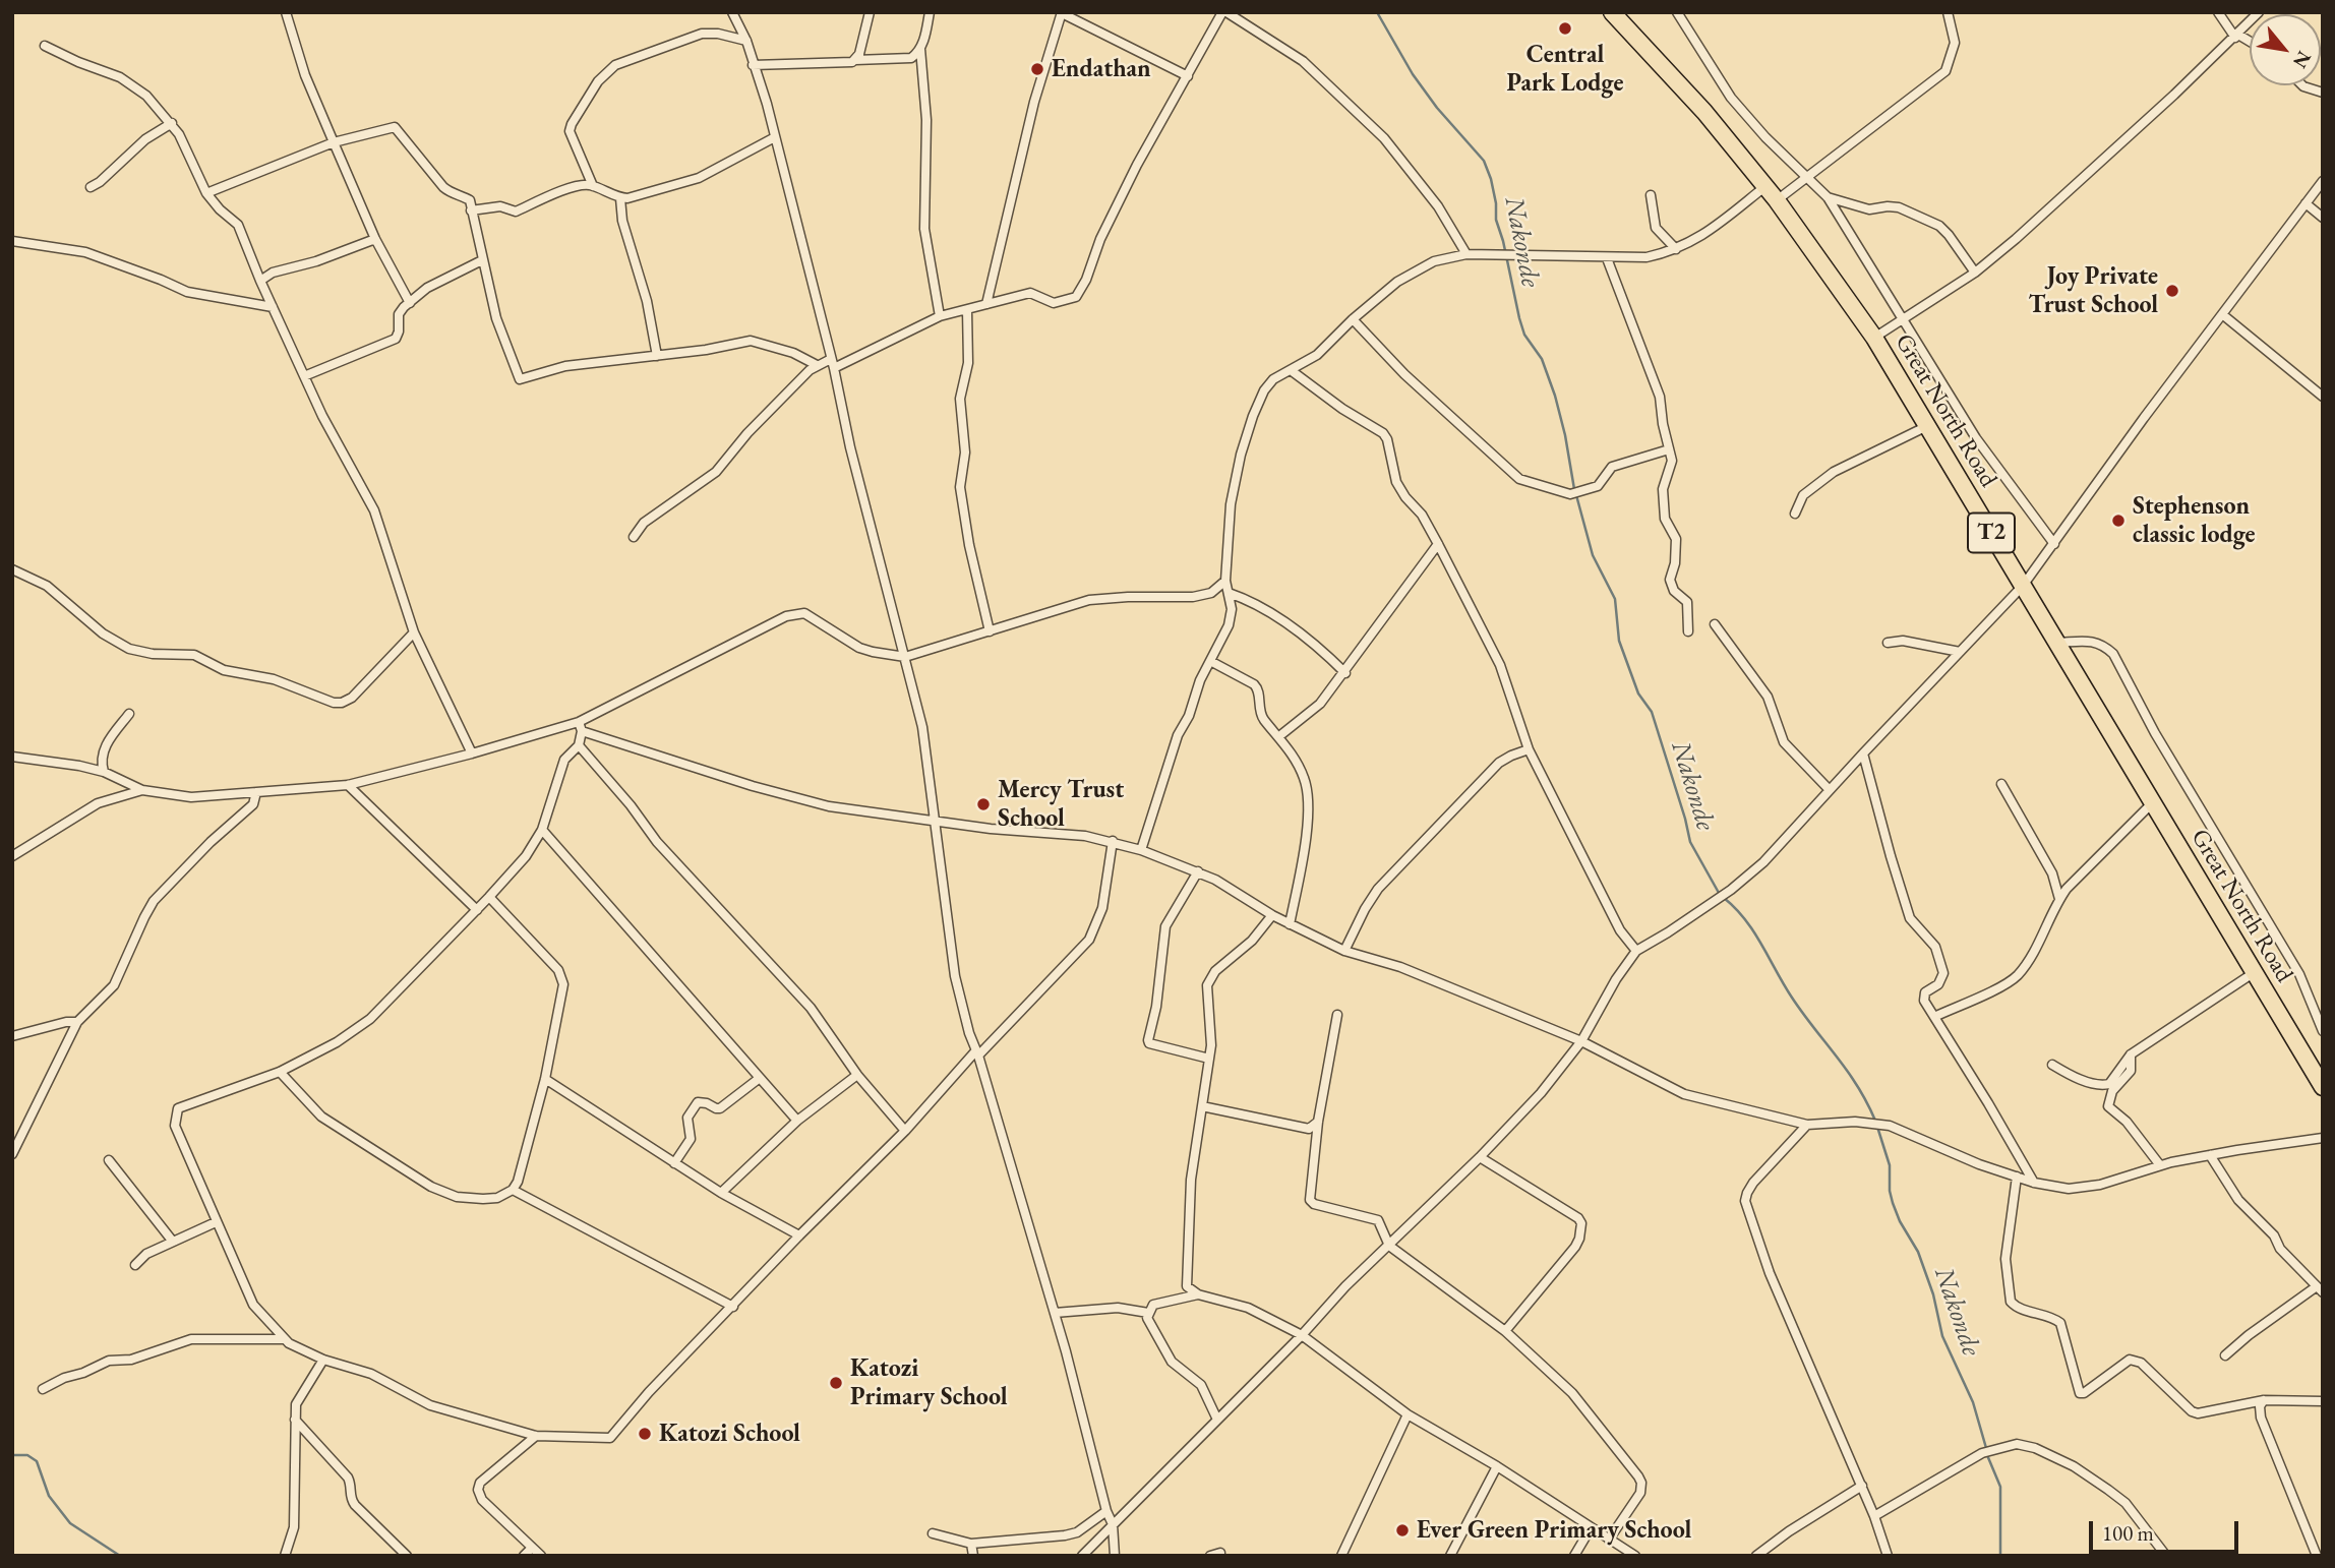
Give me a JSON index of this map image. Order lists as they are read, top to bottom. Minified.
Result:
{"streets":{"highway":["Great North Road","T2"]},"water":["Nakonde"],"places":["Central Park Lodge","Endathan","Joy Private Trust School","Stephenson classic lodge","Mercy Trust School","Katozi Primary School","Katozi School","Ever Green Primary School"],"scale_bar":"100 m","north":"bottom right"}
